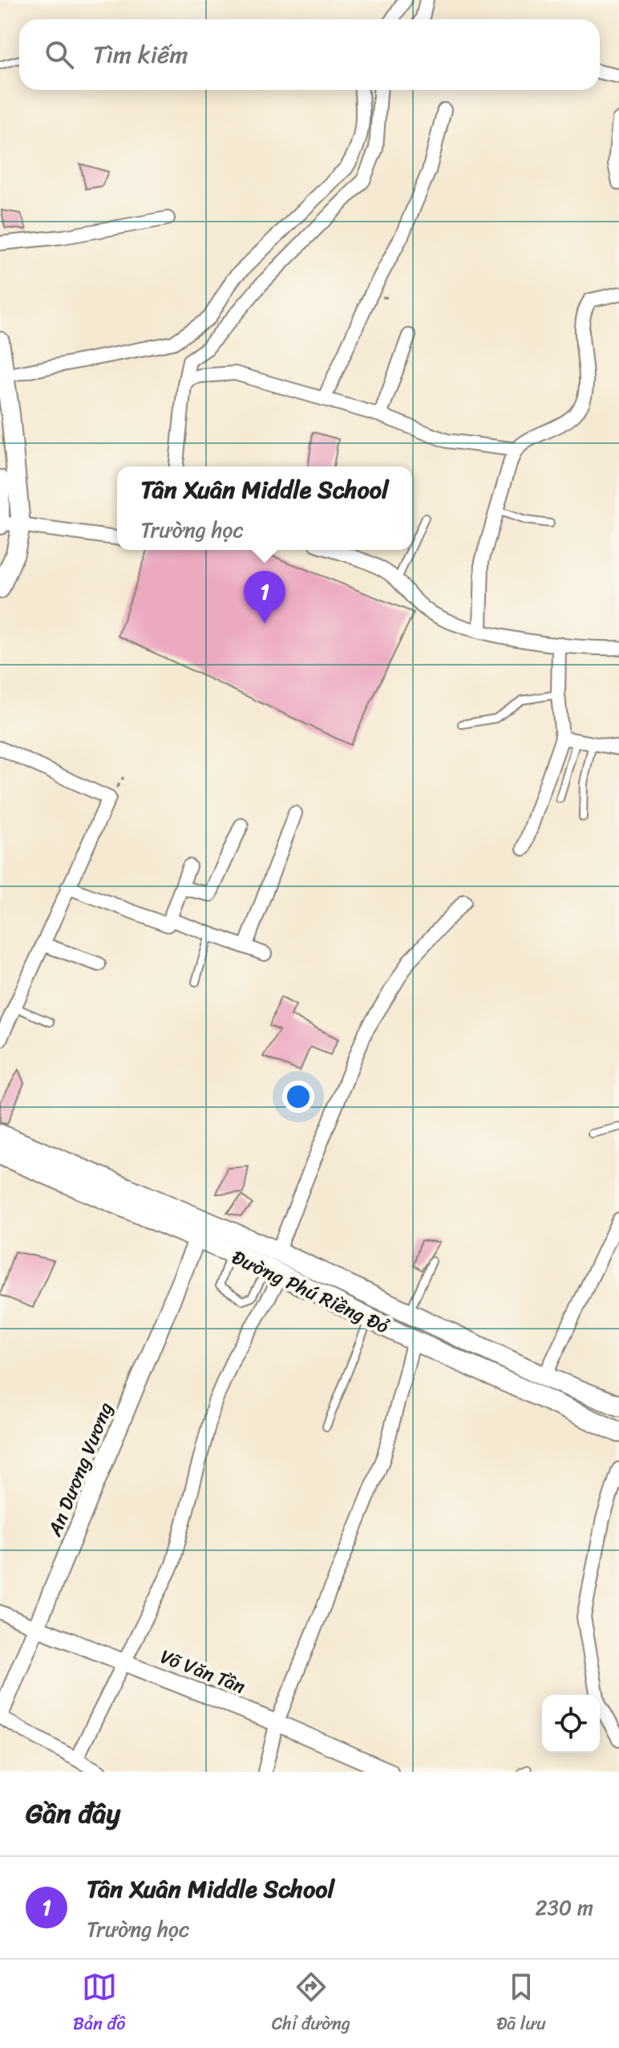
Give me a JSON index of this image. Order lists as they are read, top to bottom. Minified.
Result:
{"streets":{"main road":["Đường Phú Riềng Đỏ"],"street":["An Dương Vương","Võ Văn Tần"]},"crossings":[["Đường Phú Riềng Đỏ","An Dương Vương"],["An Dương Vương","Võ Văn Tần"]],"page":{"search":"Tìm kiếm","popup":["Tân Xuân Middle School","Trường học"],"pins":"1","heading":"Gần đây","list":[{"mark":"1","name":"Tân Xuân Middle School","note":"Trường học","value":"230 m"}],"nav":["Bản đồ","Chỉ đường","Đã lưu"]}}
